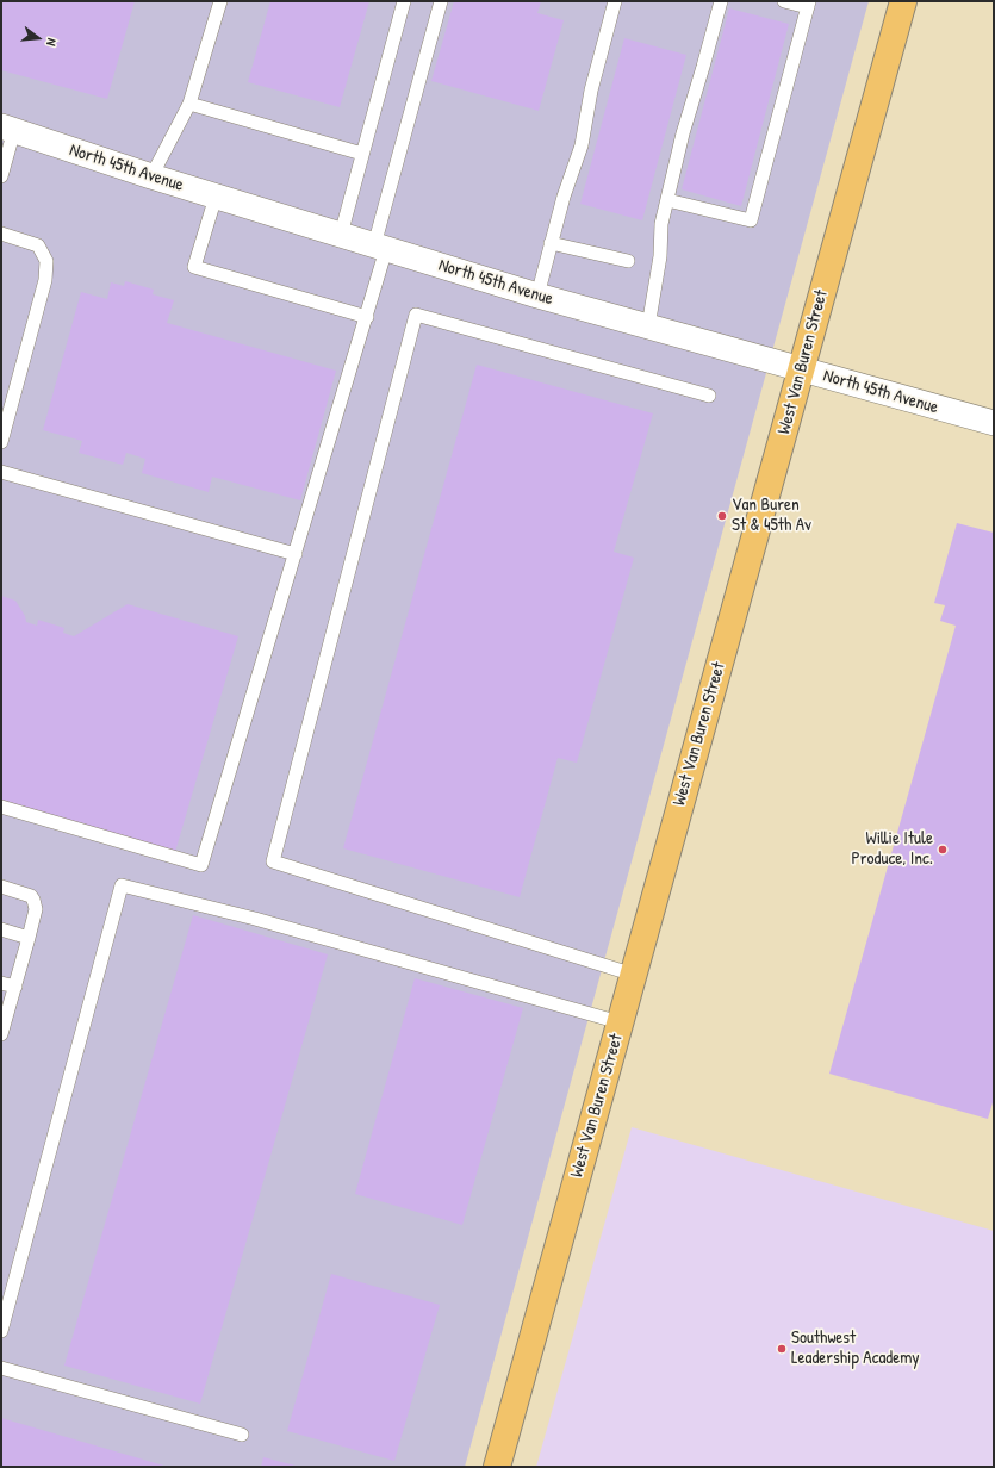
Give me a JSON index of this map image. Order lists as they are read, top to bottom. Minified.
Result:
{"streets":{"main road":["West Van Buren Street"],"street":["North 45th Avenue"]},"crossings":[["North 45th Avenue","West Van Buren Street"]],"places":["Van Buren St & 45th Av","Willie Itule Produce, Inc.","Southwest Leadership Academy"],"north":"right"}
